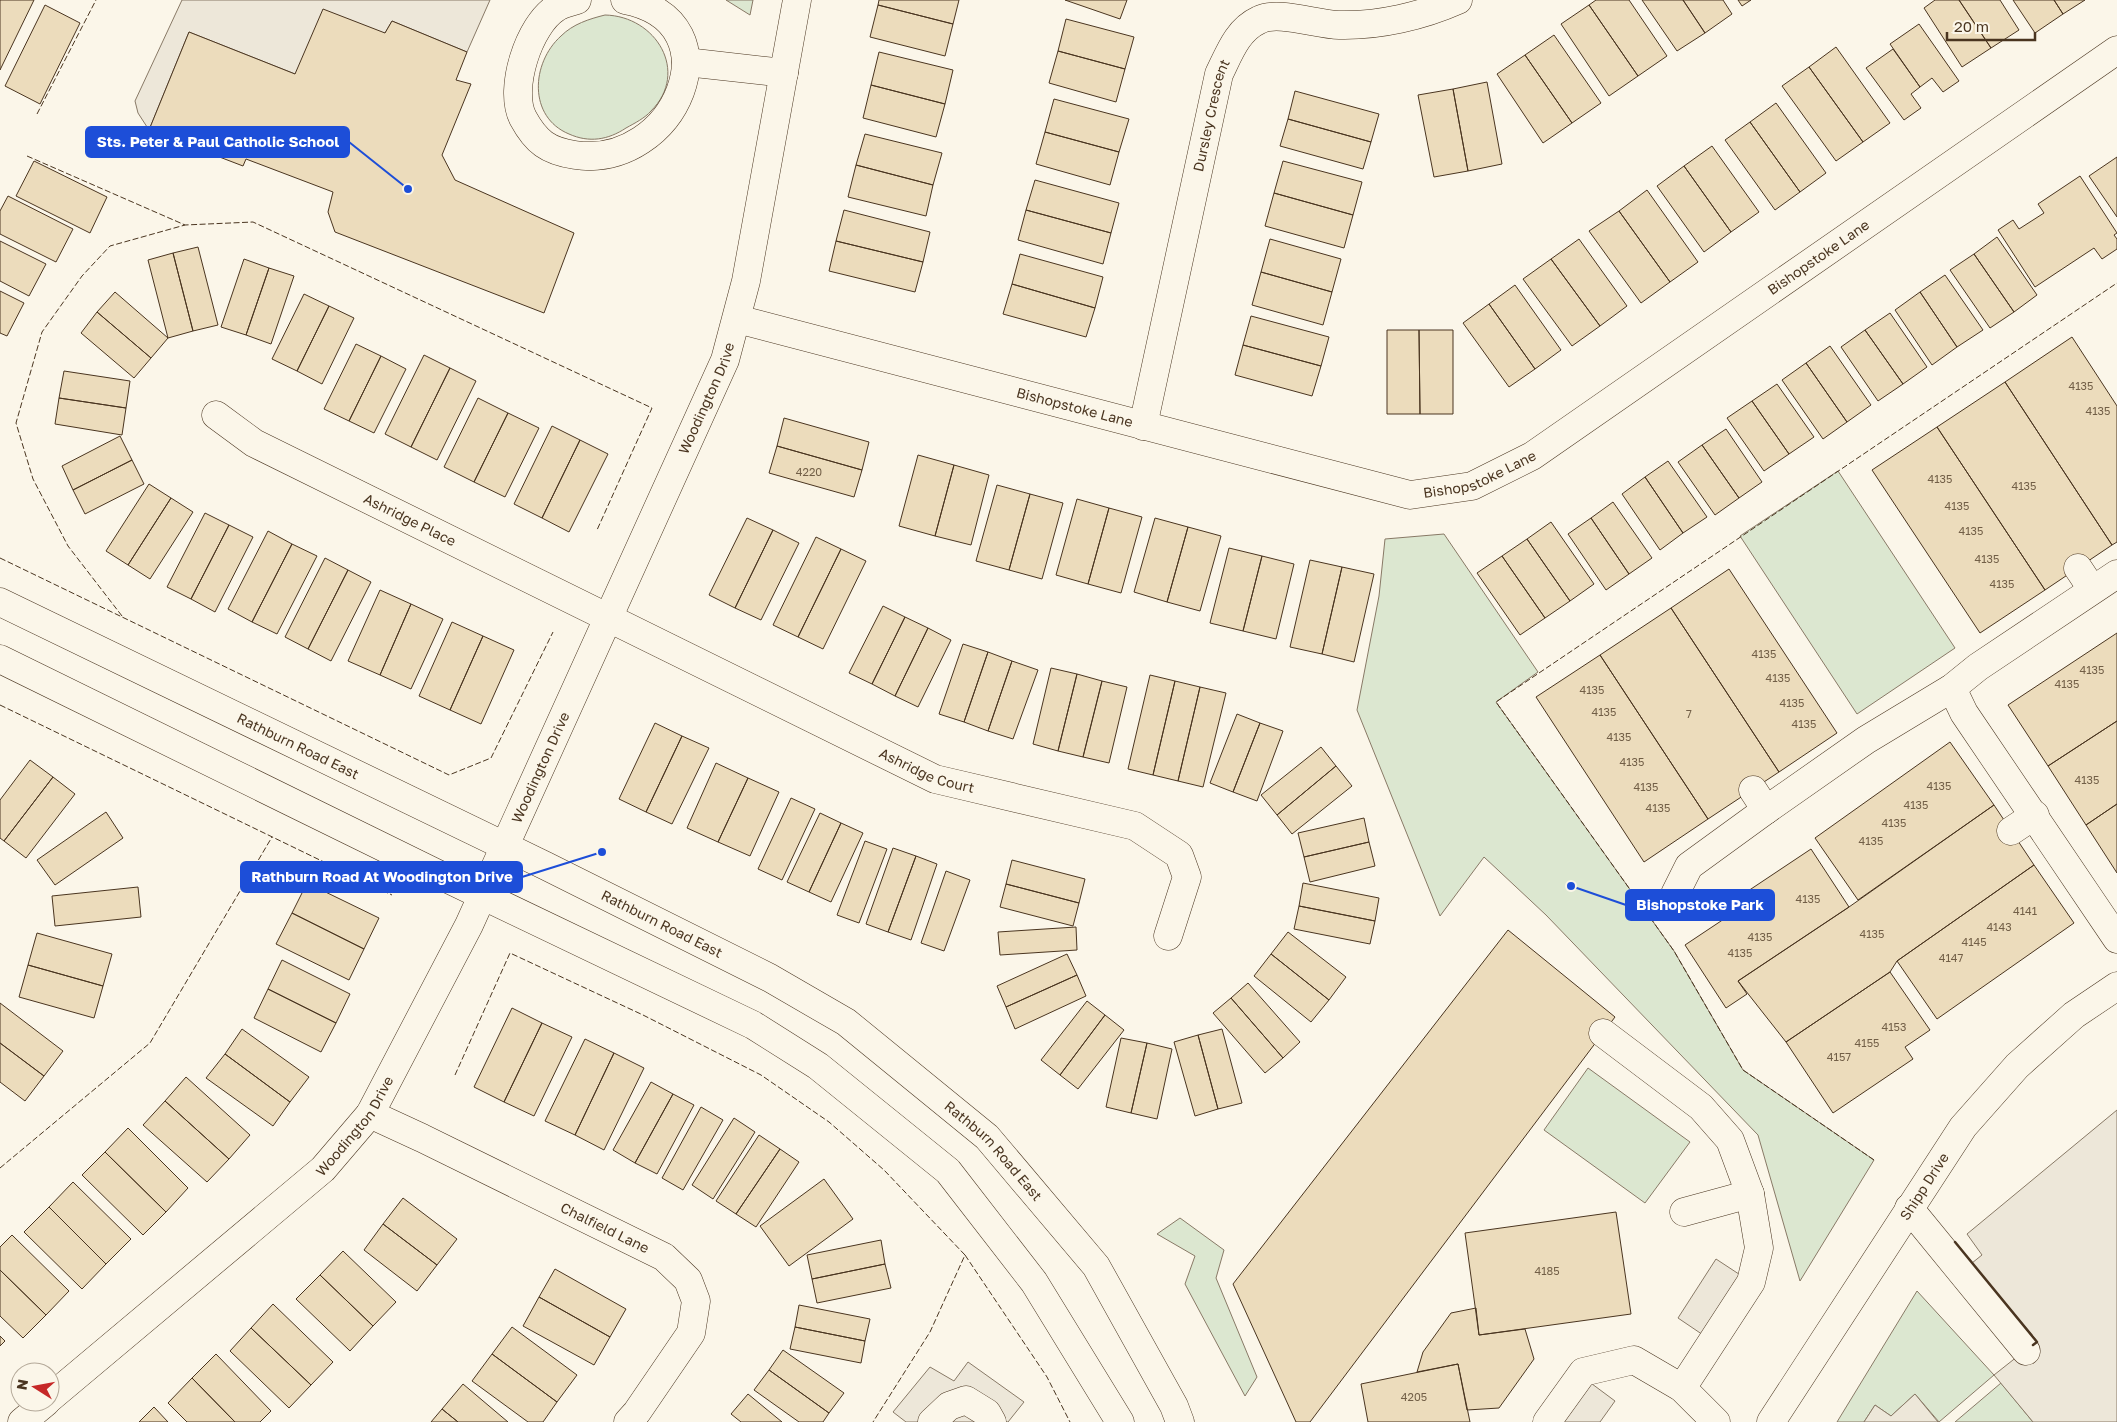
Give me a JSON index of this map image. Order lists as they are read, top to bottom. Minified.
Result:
{"streets":{"street":["Dursley Crescent","Bishopstoke Lane","Woodington Drive","Ashridge Place","Rathburn Road East","Ashridge Court","Shipp Drive","Chalfield Lane"]},"crossings":[["Dursley Crescent","Bishopstoke Lane"],["Bishopstoke Lane","Woodington Drive"],["Woodington Drive","Ashridge Place"],["Woodington Drive","Rathburn Road East"],["Woodington Drive","Ashridge Court"],["Woodington Drive","Chalfield Lane"],["Ashridge Place","Ashridge Court"]],"places":["Sts. Peter & Paul Catholic School","Rathburn Road At Woodington Drive","Bishopstoke Park"],"house_numbers":["4135","4135","4220","4135","4135","4135","4135","4135","4135","4135","4135","4135","4135","4135","4135","4135","7","4135","4135","4135","4135","4135","4135","4135","4135","4135","4135","4135","4141","4143","4135","4135","4145","4135","4147","4153","4155","4157","4185","4205"],"scale_bar":"20 m","north":"left"}
